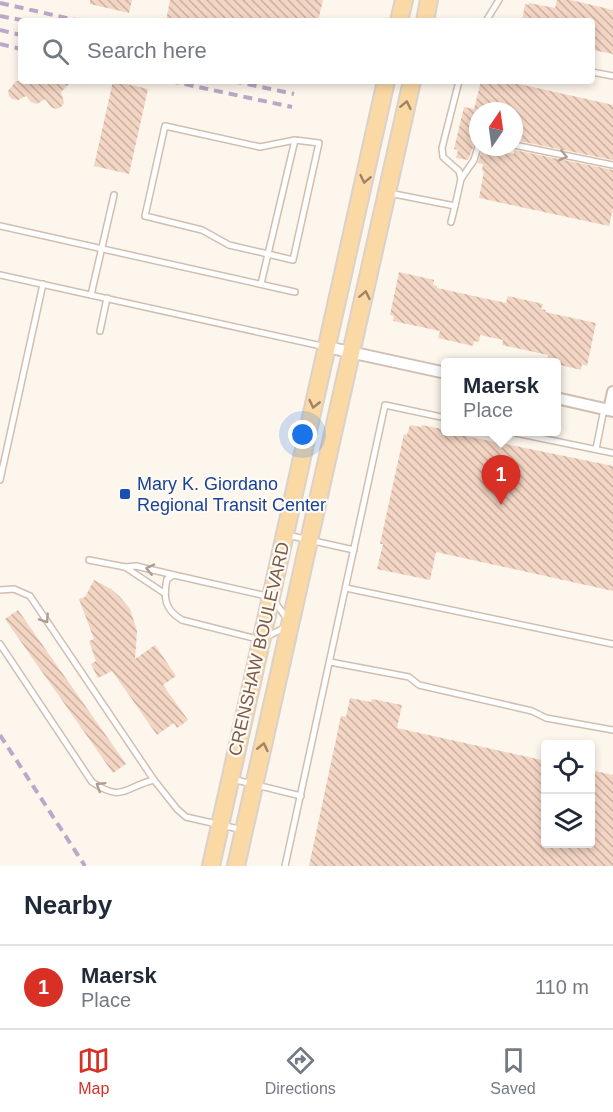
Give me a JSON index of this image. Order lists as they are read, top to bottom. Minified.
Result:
{"streets":{"main road":["CRENSHAW BOULEVARD"]},"places":{"transit":["Mary K. Giordano Regional Transit Center"]},"north":"top","page":{"search":"Search here","popup":["Maersk","Place"],"pins":"1","heading":"Nearby","list":[{"mark":"1","name":"Maersk","note":"Place","value":"110 m"}],"nav":["Map","Directions","Saved"]}}
